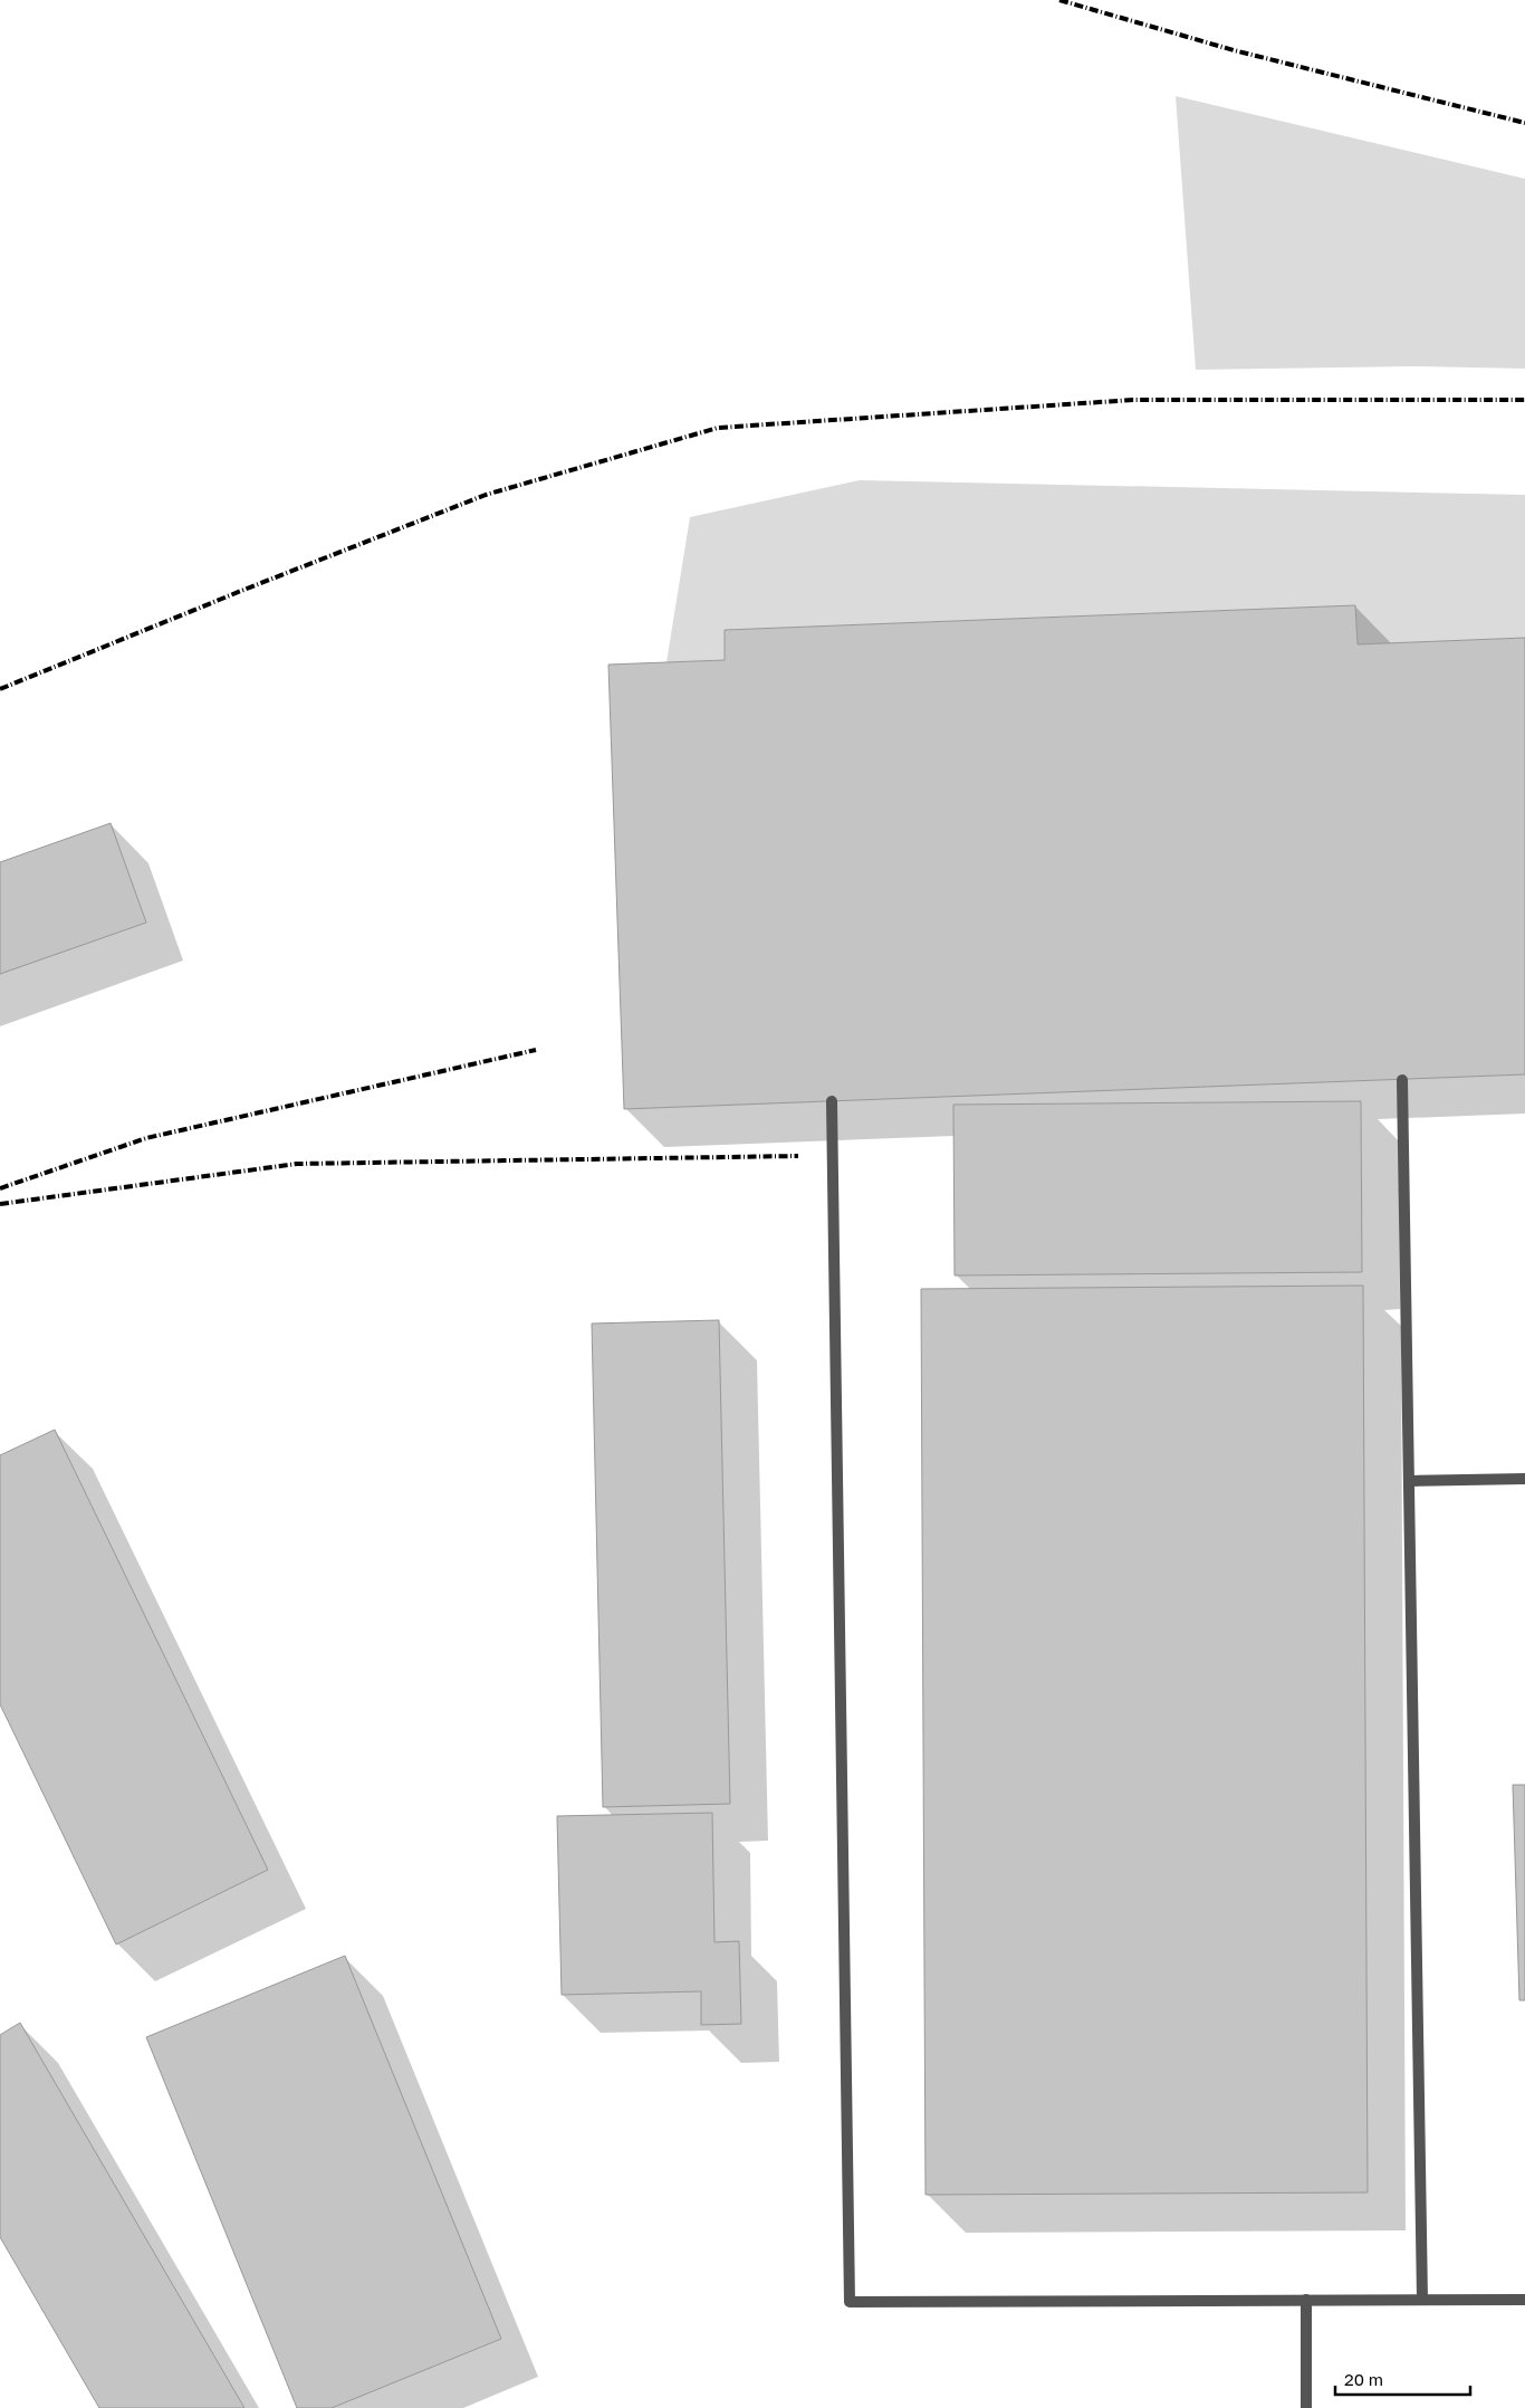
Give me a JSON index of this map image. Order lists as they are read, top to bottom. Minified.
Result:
{"scale_bar":"20 m"}
